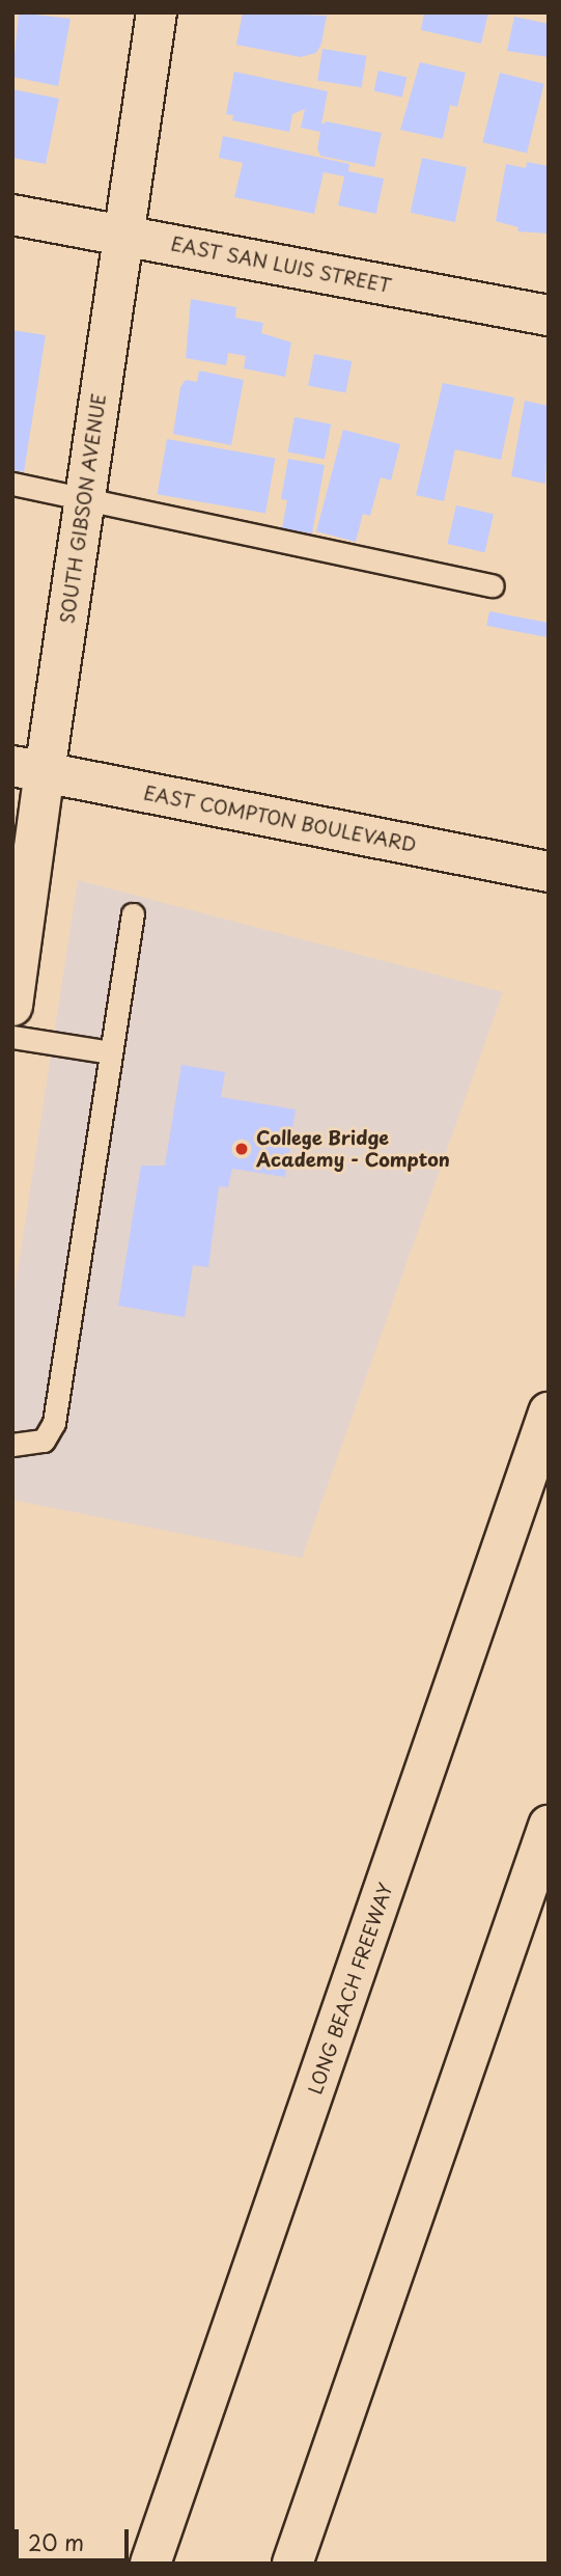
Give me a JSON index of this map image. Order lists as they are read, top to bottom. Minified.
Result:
{"streets":{"main road":["EAST SAN LUIS STREET","SOUTH GIBSON AVENUE","EAST COMPTON BOULEVARD","LONG BEACH FREEWAY"]},"crossings":[["EAST SAN LUIS STREET","SOUTH GIBSON AVENUE"],["SOUTH GIBSON AVENUE","EAST COMPTON BOULEVARD"]],"places":["College Bridge Academy - Compton"],"scale_bar":"20 m"}
